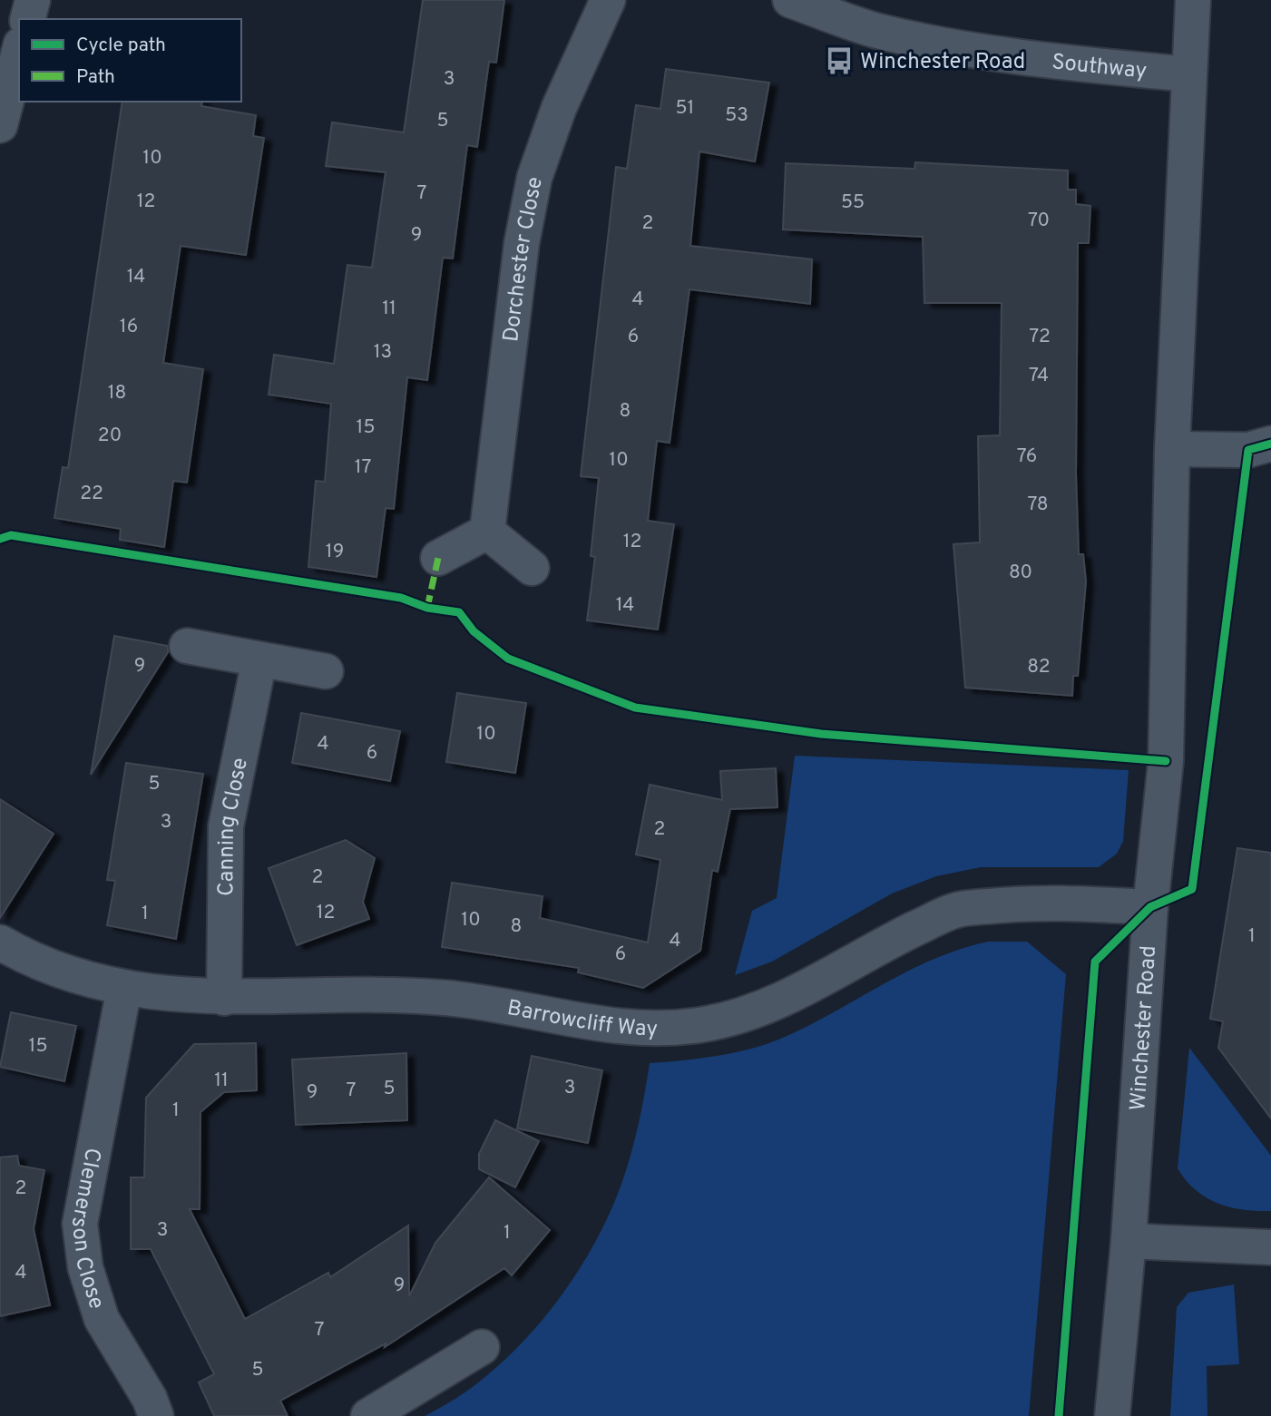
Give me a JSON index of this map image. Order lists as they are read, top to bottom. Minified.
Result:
{"streets":{"street":["Southway","Dorchester Close","Canning Close","Barrowcliff Way","Winchester Road","Clemerson Close"]},"crossings":[["Southway","Winchester Road"],["Canning Close","Barrowcliff Way"],["Barrowcliff Way","Winchester Road"],["Barrowcliff Way","Clemerson Close"]],"places":{"bus stop":["Winchester Road"]},"house_numbers":["3","51","53","5","10","7","12","55","70","2","9","14","4","11","16","6","72","13","74","18","8","15","20","76","10","17","22","78","12","19","80","14","9","82","10","4","6","5","3","2","2","12","1","10","8","1","4","6","15","11","3","5","7","9","1","2","3","1","4","9","7","5"],"legend":["Cycle path","Path"]}
